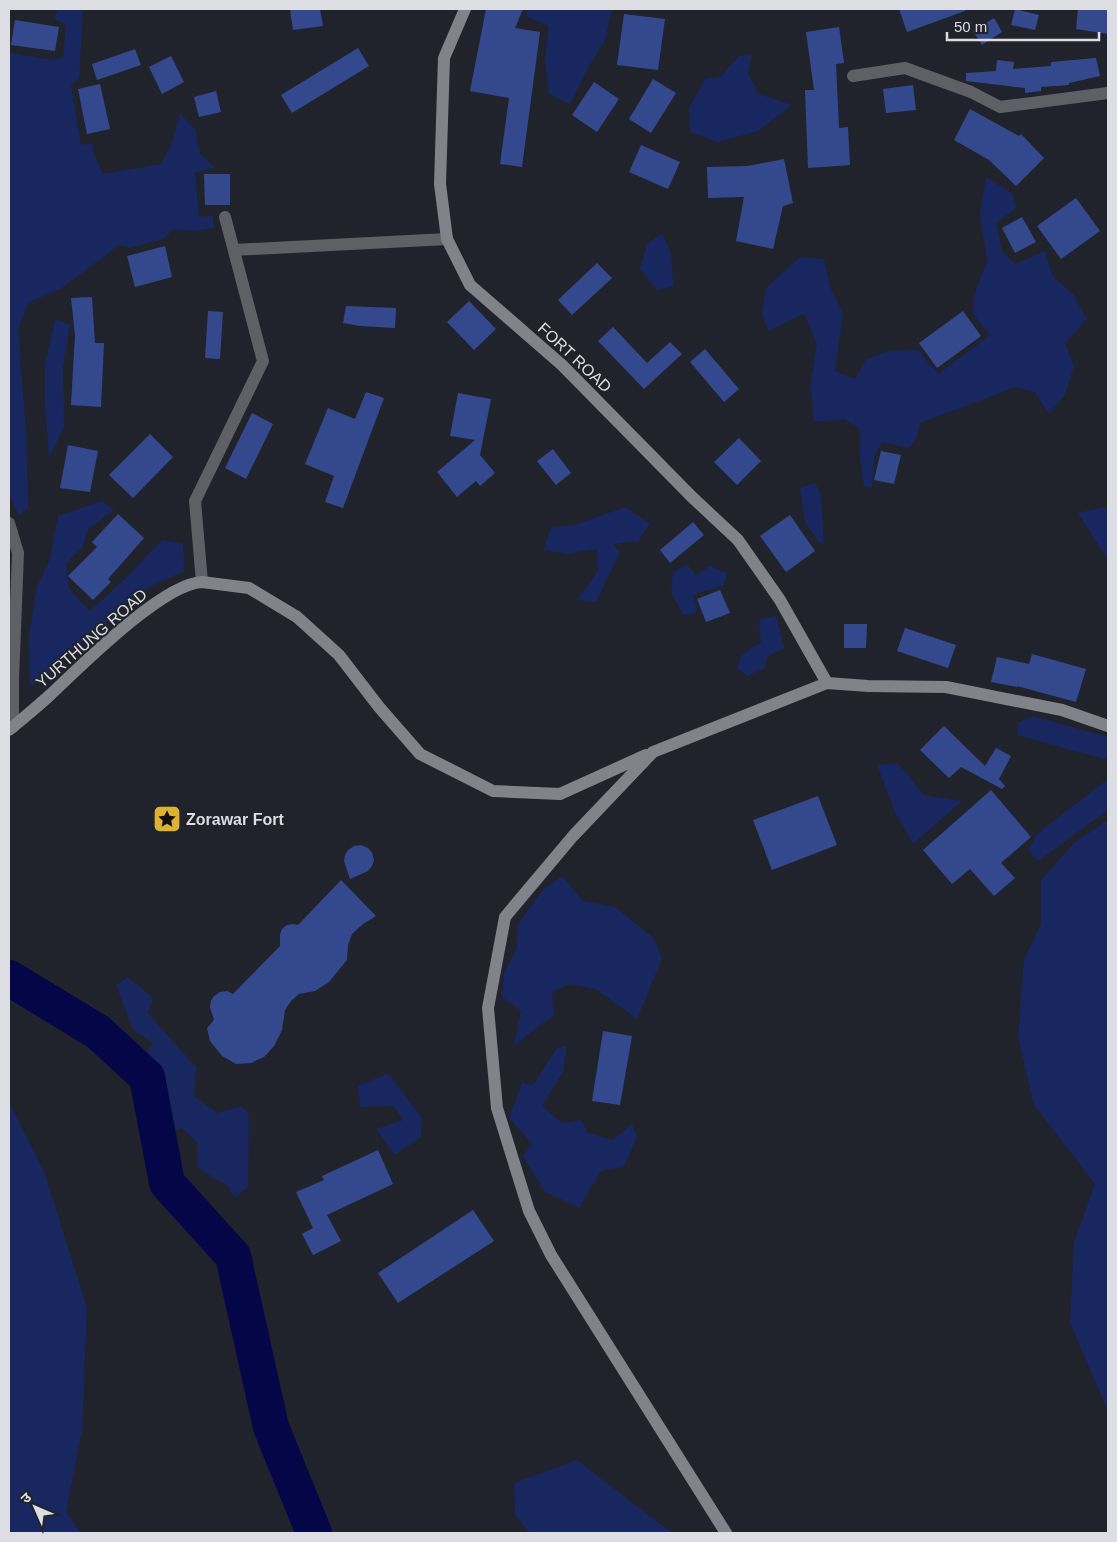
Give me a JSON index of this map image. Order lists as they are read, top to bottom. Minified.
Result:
{"streets":{"street":["FORT ROAD","YURTHUNG ROAD"]},"crossings":[["FORT ROAD","YURTHUNG ROAD"]],"places":{"place":["Zorawar Fort"]},"scale_bar":"50 m","north":"top left"}
